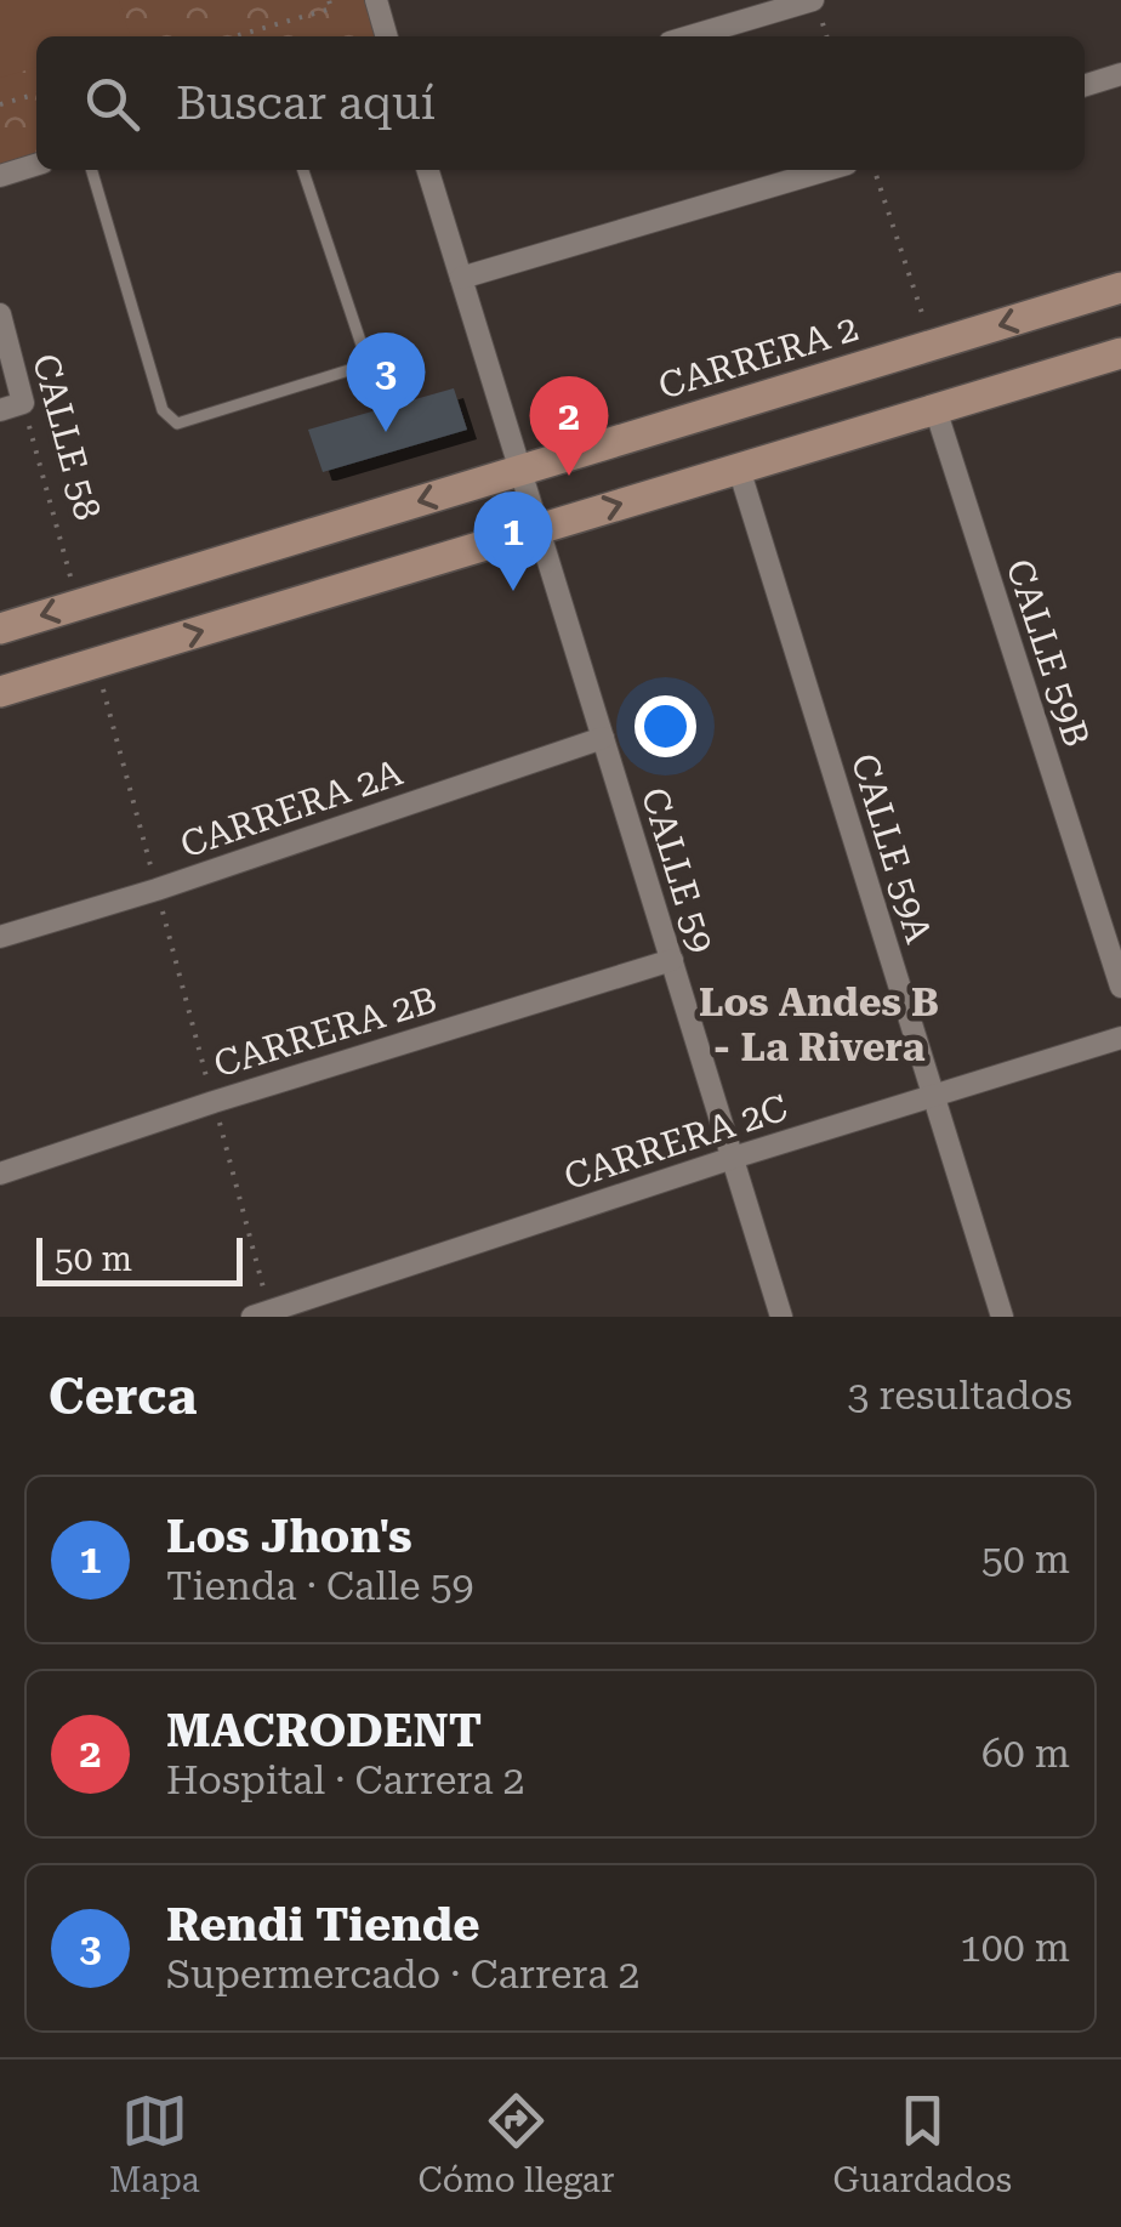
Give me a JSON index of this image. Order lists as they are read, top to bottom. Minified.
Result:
{"streets":{"street":["CARRERA 2","CALLE 58","CALLE 59B","CARRERA 2A","CALLE 59A","CALLE 59","CARRERA 2B","CARRERA 2C"]},"crossings":[["CARRERA 2","CALLE 59"],["CARRERA 2A","CALLE 59"],["CALLE 59A","CARRERA 2C"],["CALLE 59","CARRERA 2B"],["CALLE 59","CARRERA 2C"]],"districts":["Los Andes B - La Rivera"],"scale_bar":"50 m","page":{"search":"Buscar aquí","pins":["3","2","1"],"scale":"50 m","heading":["Cerca","3 resultados"],"list":[{"mark":"1","name":"Los Jhon's","note":"Tienda · Calle 59","value":"50 m"},{"mark":"2","name":"MACRODENT","note":"Hospital · Carrera 2","value":"60 m"},{"mark":"3","name":"Rendi Tiende","note":"Supermercado · Carrera 2","value":"100 m"}],"nav":["Mapa","Cómo llegar","Guardados"]}}
